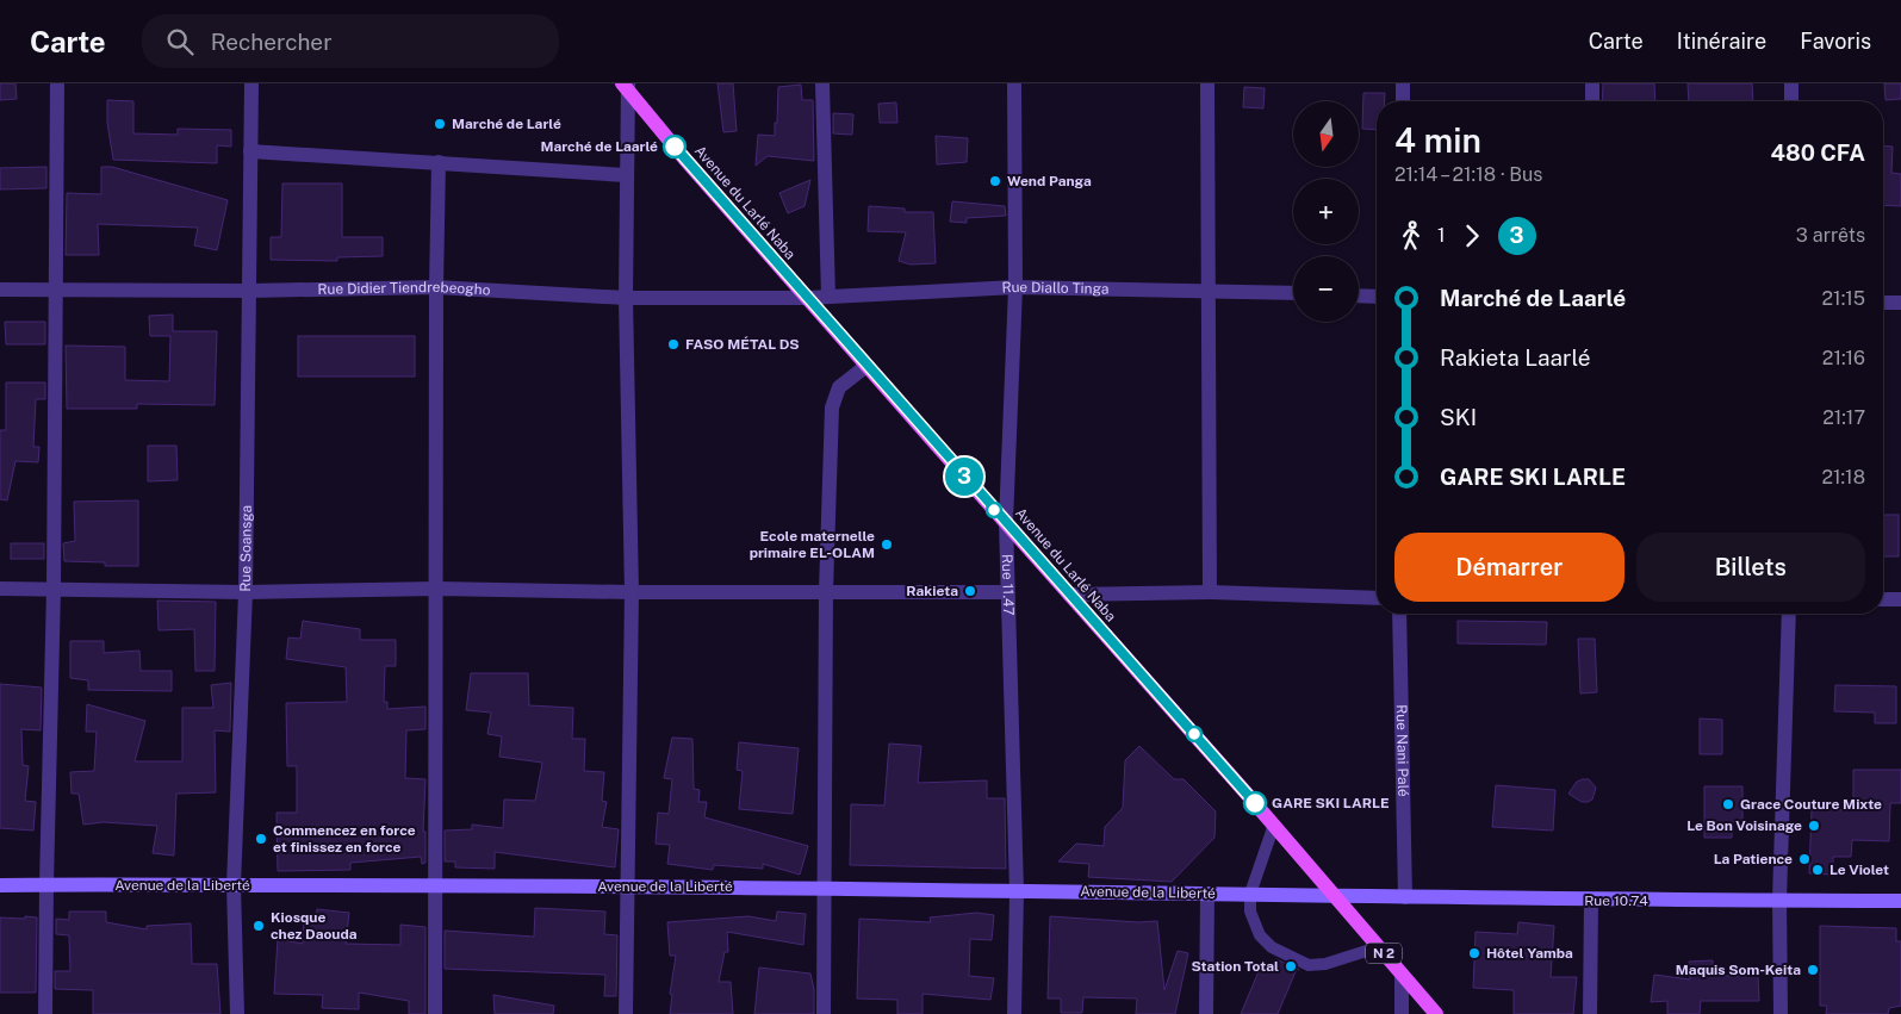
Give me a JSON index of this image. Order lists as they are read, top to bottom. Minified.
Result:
{"streets":{"main road":["Avenue du Larlé Naba","Avenue de la Liberté","Rue 10.74","N 2"],"street":["Rue Diallo Tinga","Rue Didier Tiendrebeogho","Rue Soansga","Rue 11.47","Rue Nani Palé"]},"crossings":[["Avenue du Larlé Naba","Rue Diallo Tinga"],["Avenue du Larlé Naba","Rue Didier Tiendrebeogho"],["Avenue du Larlé Naba","Rue 11.47"],["Avenue du Larlé Naba","Avenue de la Liberté"],["Avenue du Larlé Naba","Rue 10.74"],["Rue Diallo Tinga","Rue Didier Tiendrebeogho"],["Rue Diallo Tinga","Rue 11.47"],["Rue Didier Tiendrebeogho","Rue Soansga"],["Rue Soansga","Avenue de la Liberté"],["Rue 11.47","Avenue de la Liberté"],["Rue Nani Palé","Rue 10.74"],["Avenue de la Liberté","Rue 10.74"]],"places":["Marché de Larlé","Marché de Laarlé","Wend Panga","FASO MÉTAL DS","Ecole maternelle primaire EL-OLAM","Rakieta","GARE SKI LARLE","Grace Couture Mixte","Le Bon Voisinage","Commencez en force et finissez en force","La Patience","Le Violet","Kiosque chez Daouda","Hôtel Yamba","Station Total","Maquis Som-Keita"],"lines":["bus line 3"],"north":"bottom","page":{"header":"Carte","search":"Rechercher","nav":["Carte","Itinéraire","Favoris"],"on_map":"3","map_buttons":["+","−"],"heading":["4 min","21:14 – 21:18 · Bus","480 CFA"],"legs":["1","3","3 arrêts"],"list":[{"name":"Marché de Laarlé","value":"21:15"},{"name":"Rakieta Laarlé","value":"21:16"},{"name":"SKI","value":"21:17"},{"name":"GARE SKI LARLE","value":"21:18"}],"buttons":["Démarrer","Billets"]}}
